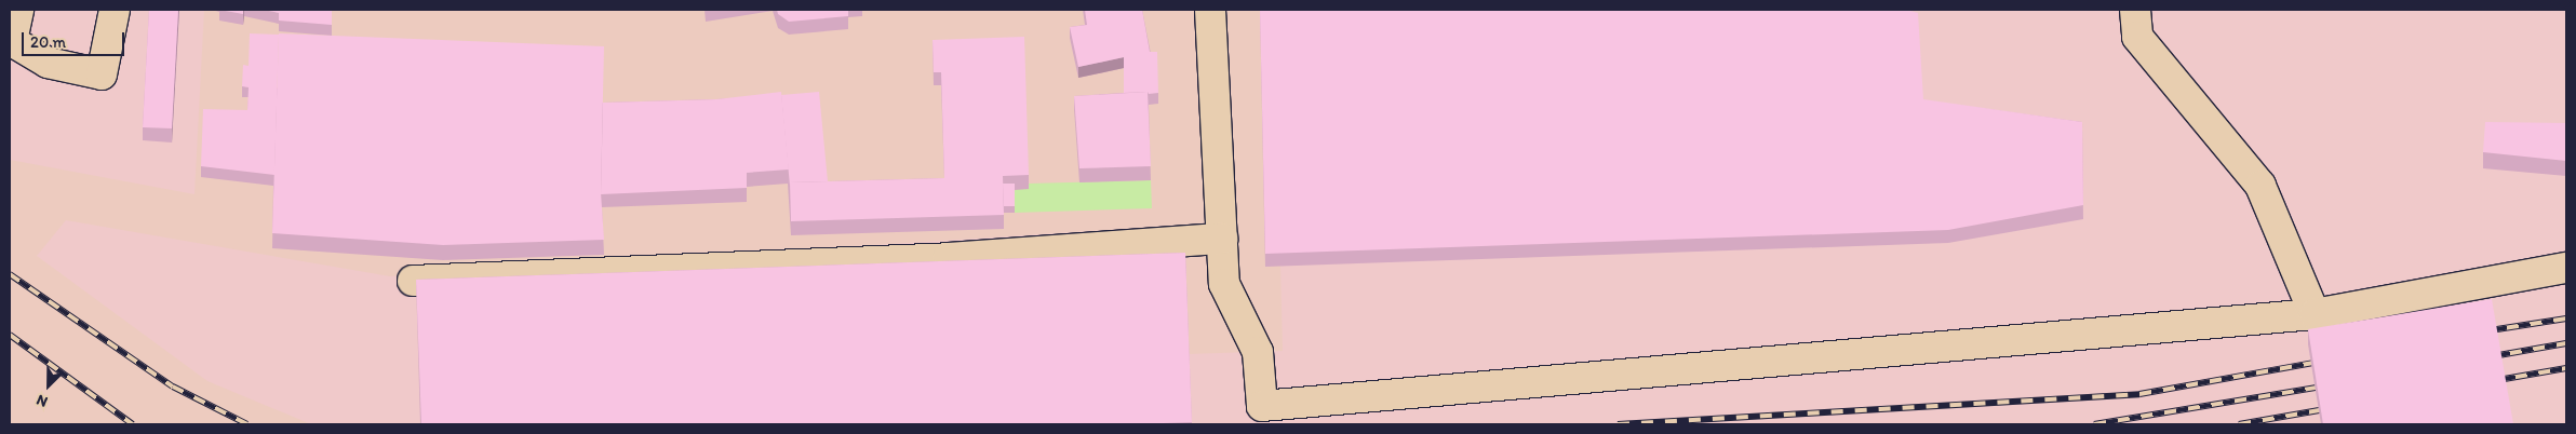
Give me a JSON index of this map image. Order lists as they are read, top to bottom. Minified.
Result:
{"scale_bar":"20 m","north":"bottom left"}
